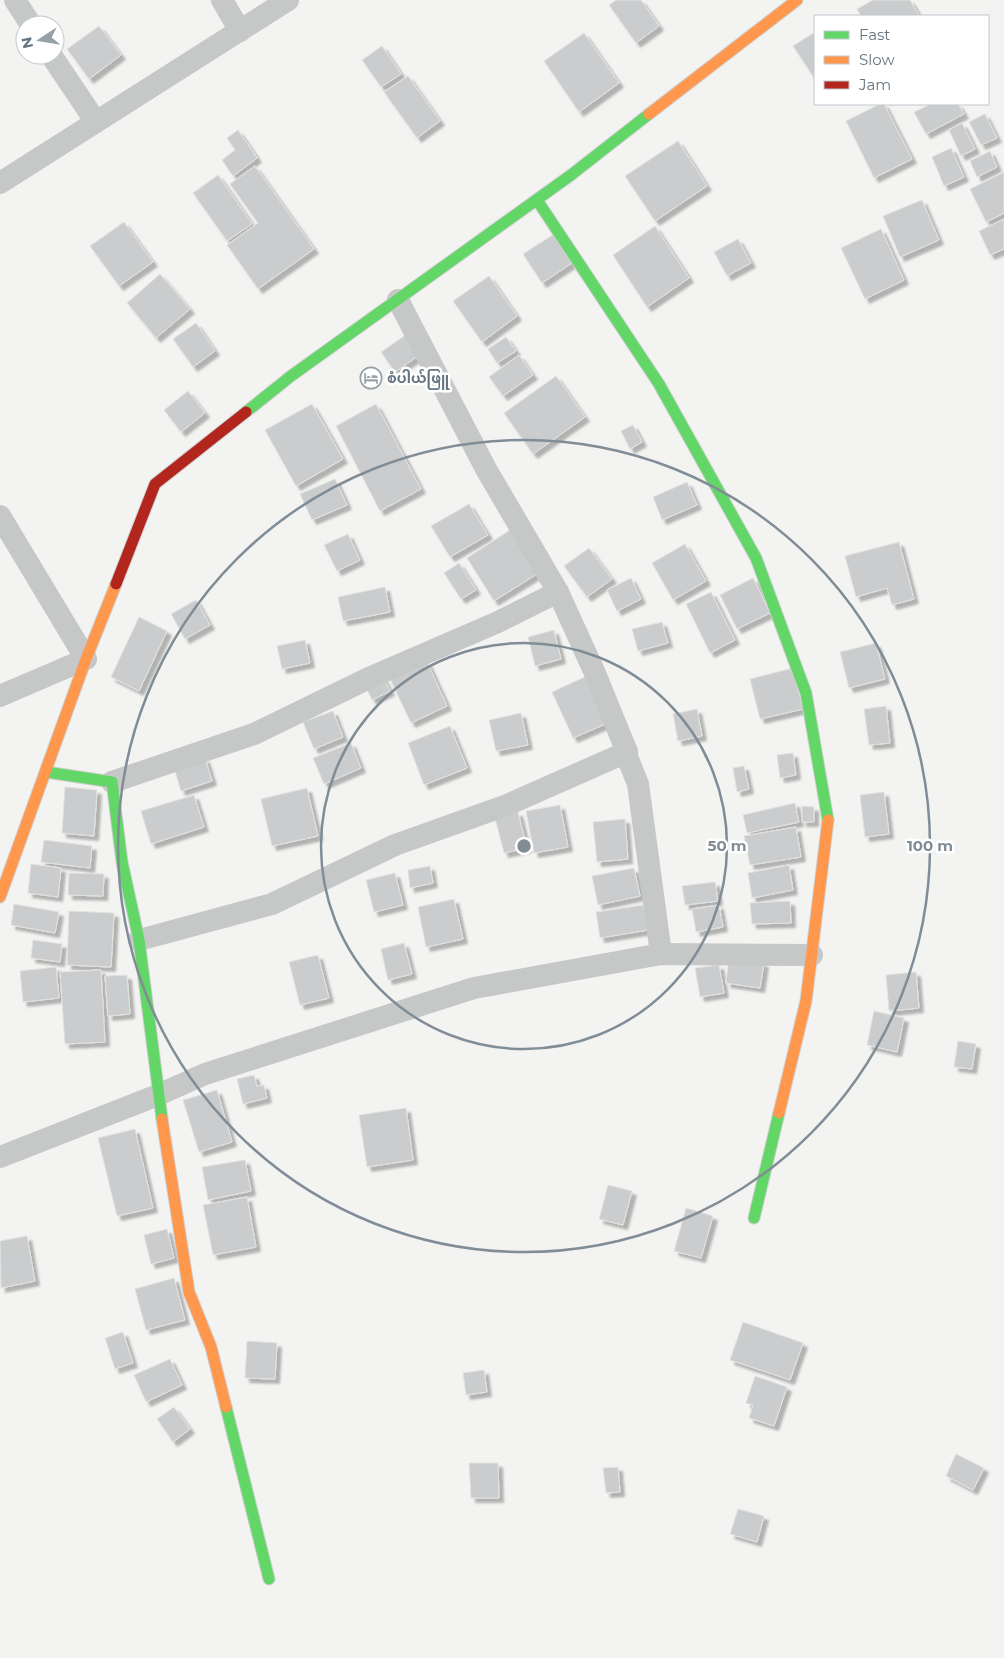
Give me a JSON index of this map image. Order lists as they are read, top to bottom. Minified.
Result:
{"places":{"hotel":["စံပါယ်ဖြူ"]},"legend":["Fast","Slow","Jam"],"north":"left","rings":["50 m","100 m"]}
